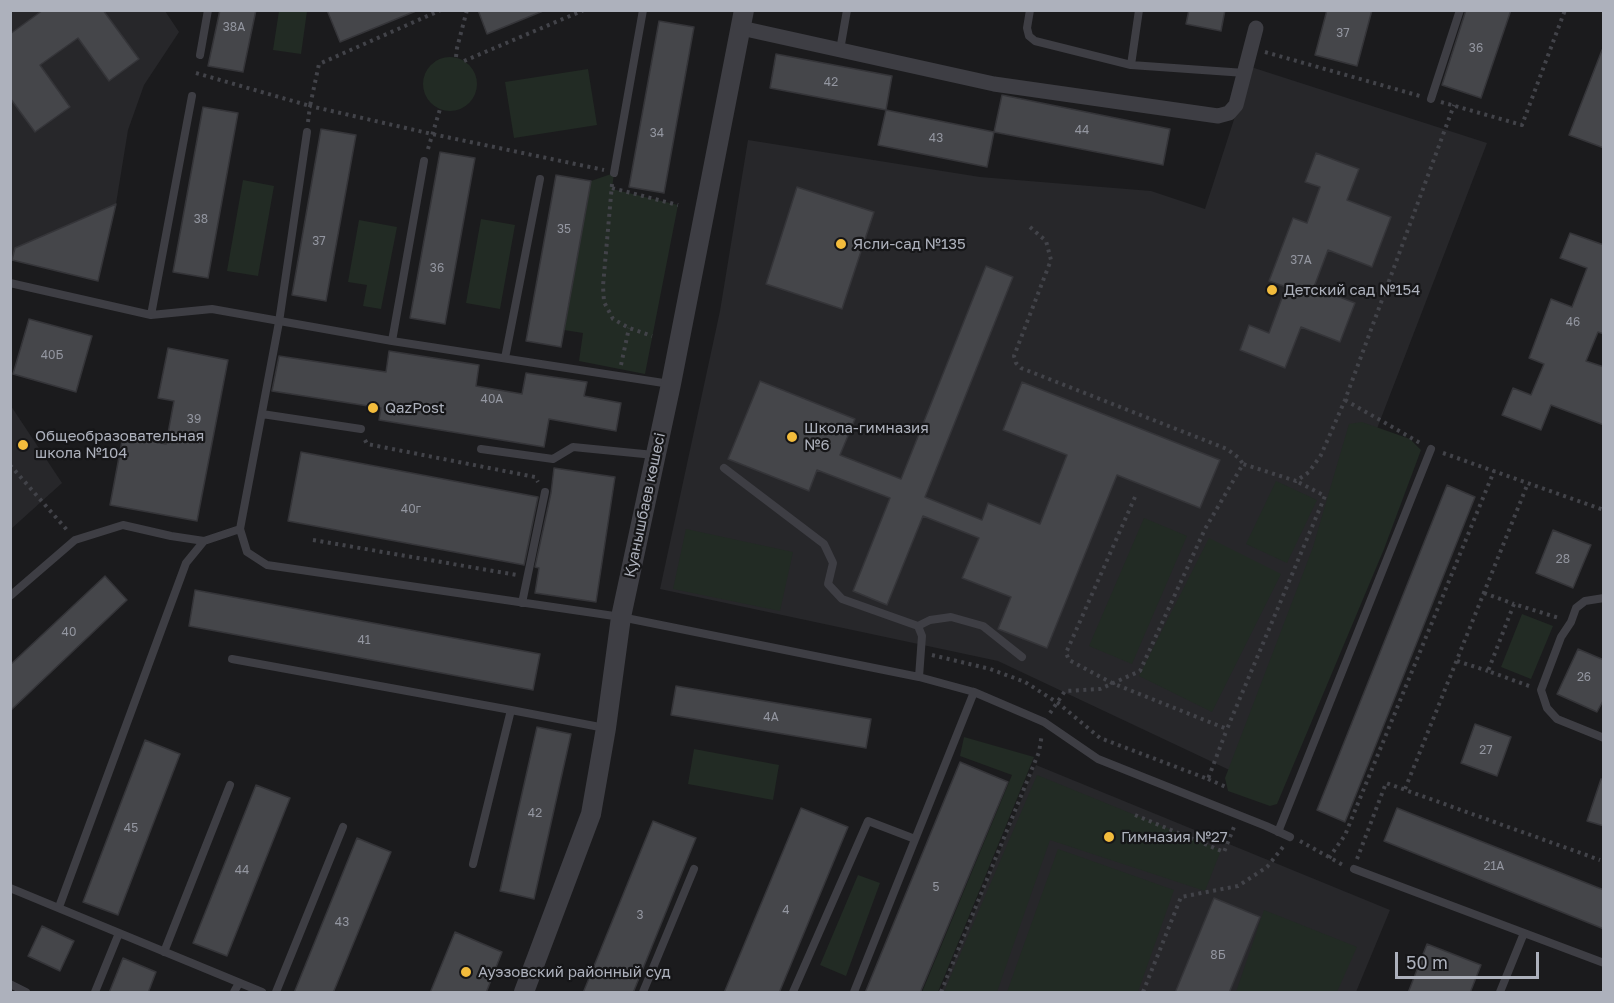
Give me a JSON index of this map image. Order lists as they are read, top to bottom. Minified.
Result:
{"streets":{"street":["Қуанышбаев көшесі"]},"places":["Ясли-сад №135","Детский сад №154","QazPost","Школа-гимназия №6","Общеобразовательная школа №104","Гимназия №27","Ауэзовский районный суд"],"house_numbers":["38А","37","36","42","44","34","43","38","35","37","37А","36","46","40Б","40А","39","40г","28","40","41","26","4А","27","42","45","21А","44","5","4","3","43","8Б"],"scale_bar":"50 m"}
